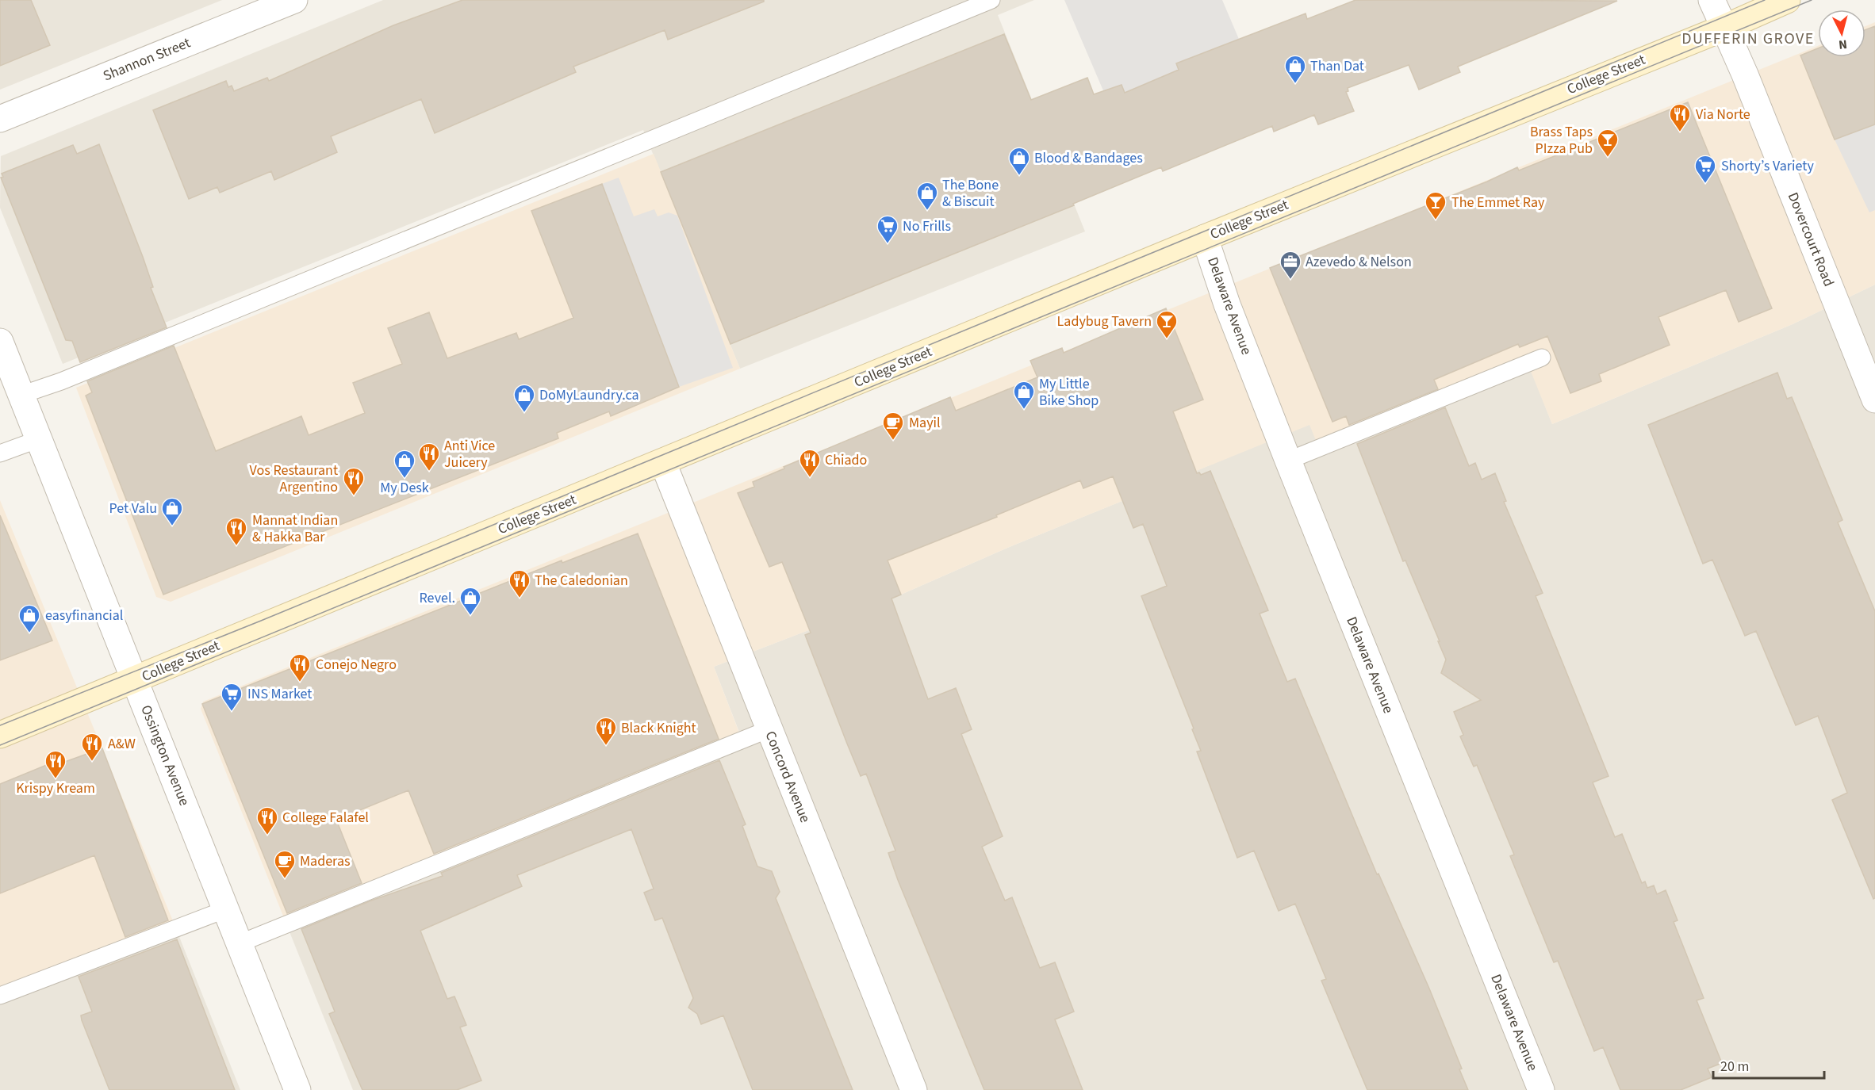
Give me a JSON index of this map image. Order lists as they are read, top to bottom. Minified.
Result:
{"streets":{"main road":["College Street"],"street":["Shannon Street","Dovercourt Road","Delaware Avenue","Ossington Avenue","Concord Avenue"]},"crossings":[["College Street","Dovercourt Road"],["College Street","Delaware Avenue"],["College Street","Ossington Avenue"],["College Street","Concord Avenue"]],"districts":["DUFFERIN GROVE"],"places":{"shop":["Than Dat","Blood & Bandages","The Bone & Biscuit","My Little Bike Shop","DoMyLaundry.ca","My Desk","Pet Valu","Revel.","easyfinancial"],"restaurant":["Via Norte","Anti Vice Juicery","Chiado","Vos Restaurant Argentino","Mannat Indian & Hakka Bar","The Caledonian","Conejo Negro","Black Knight","A&W","Krispy Kream","College Falafel"],"bar":["Brass Taps PIzza Pub","The Emmet Ray","Ladybug Tavern"],"supermarket":["Shorty’s Variety","No Frills","INS Market"],"office":["Azevedo & Nelson"],"cafe":["Mayil","Maderas"]},"scale_bar":"20 m","north":"bottom"}
